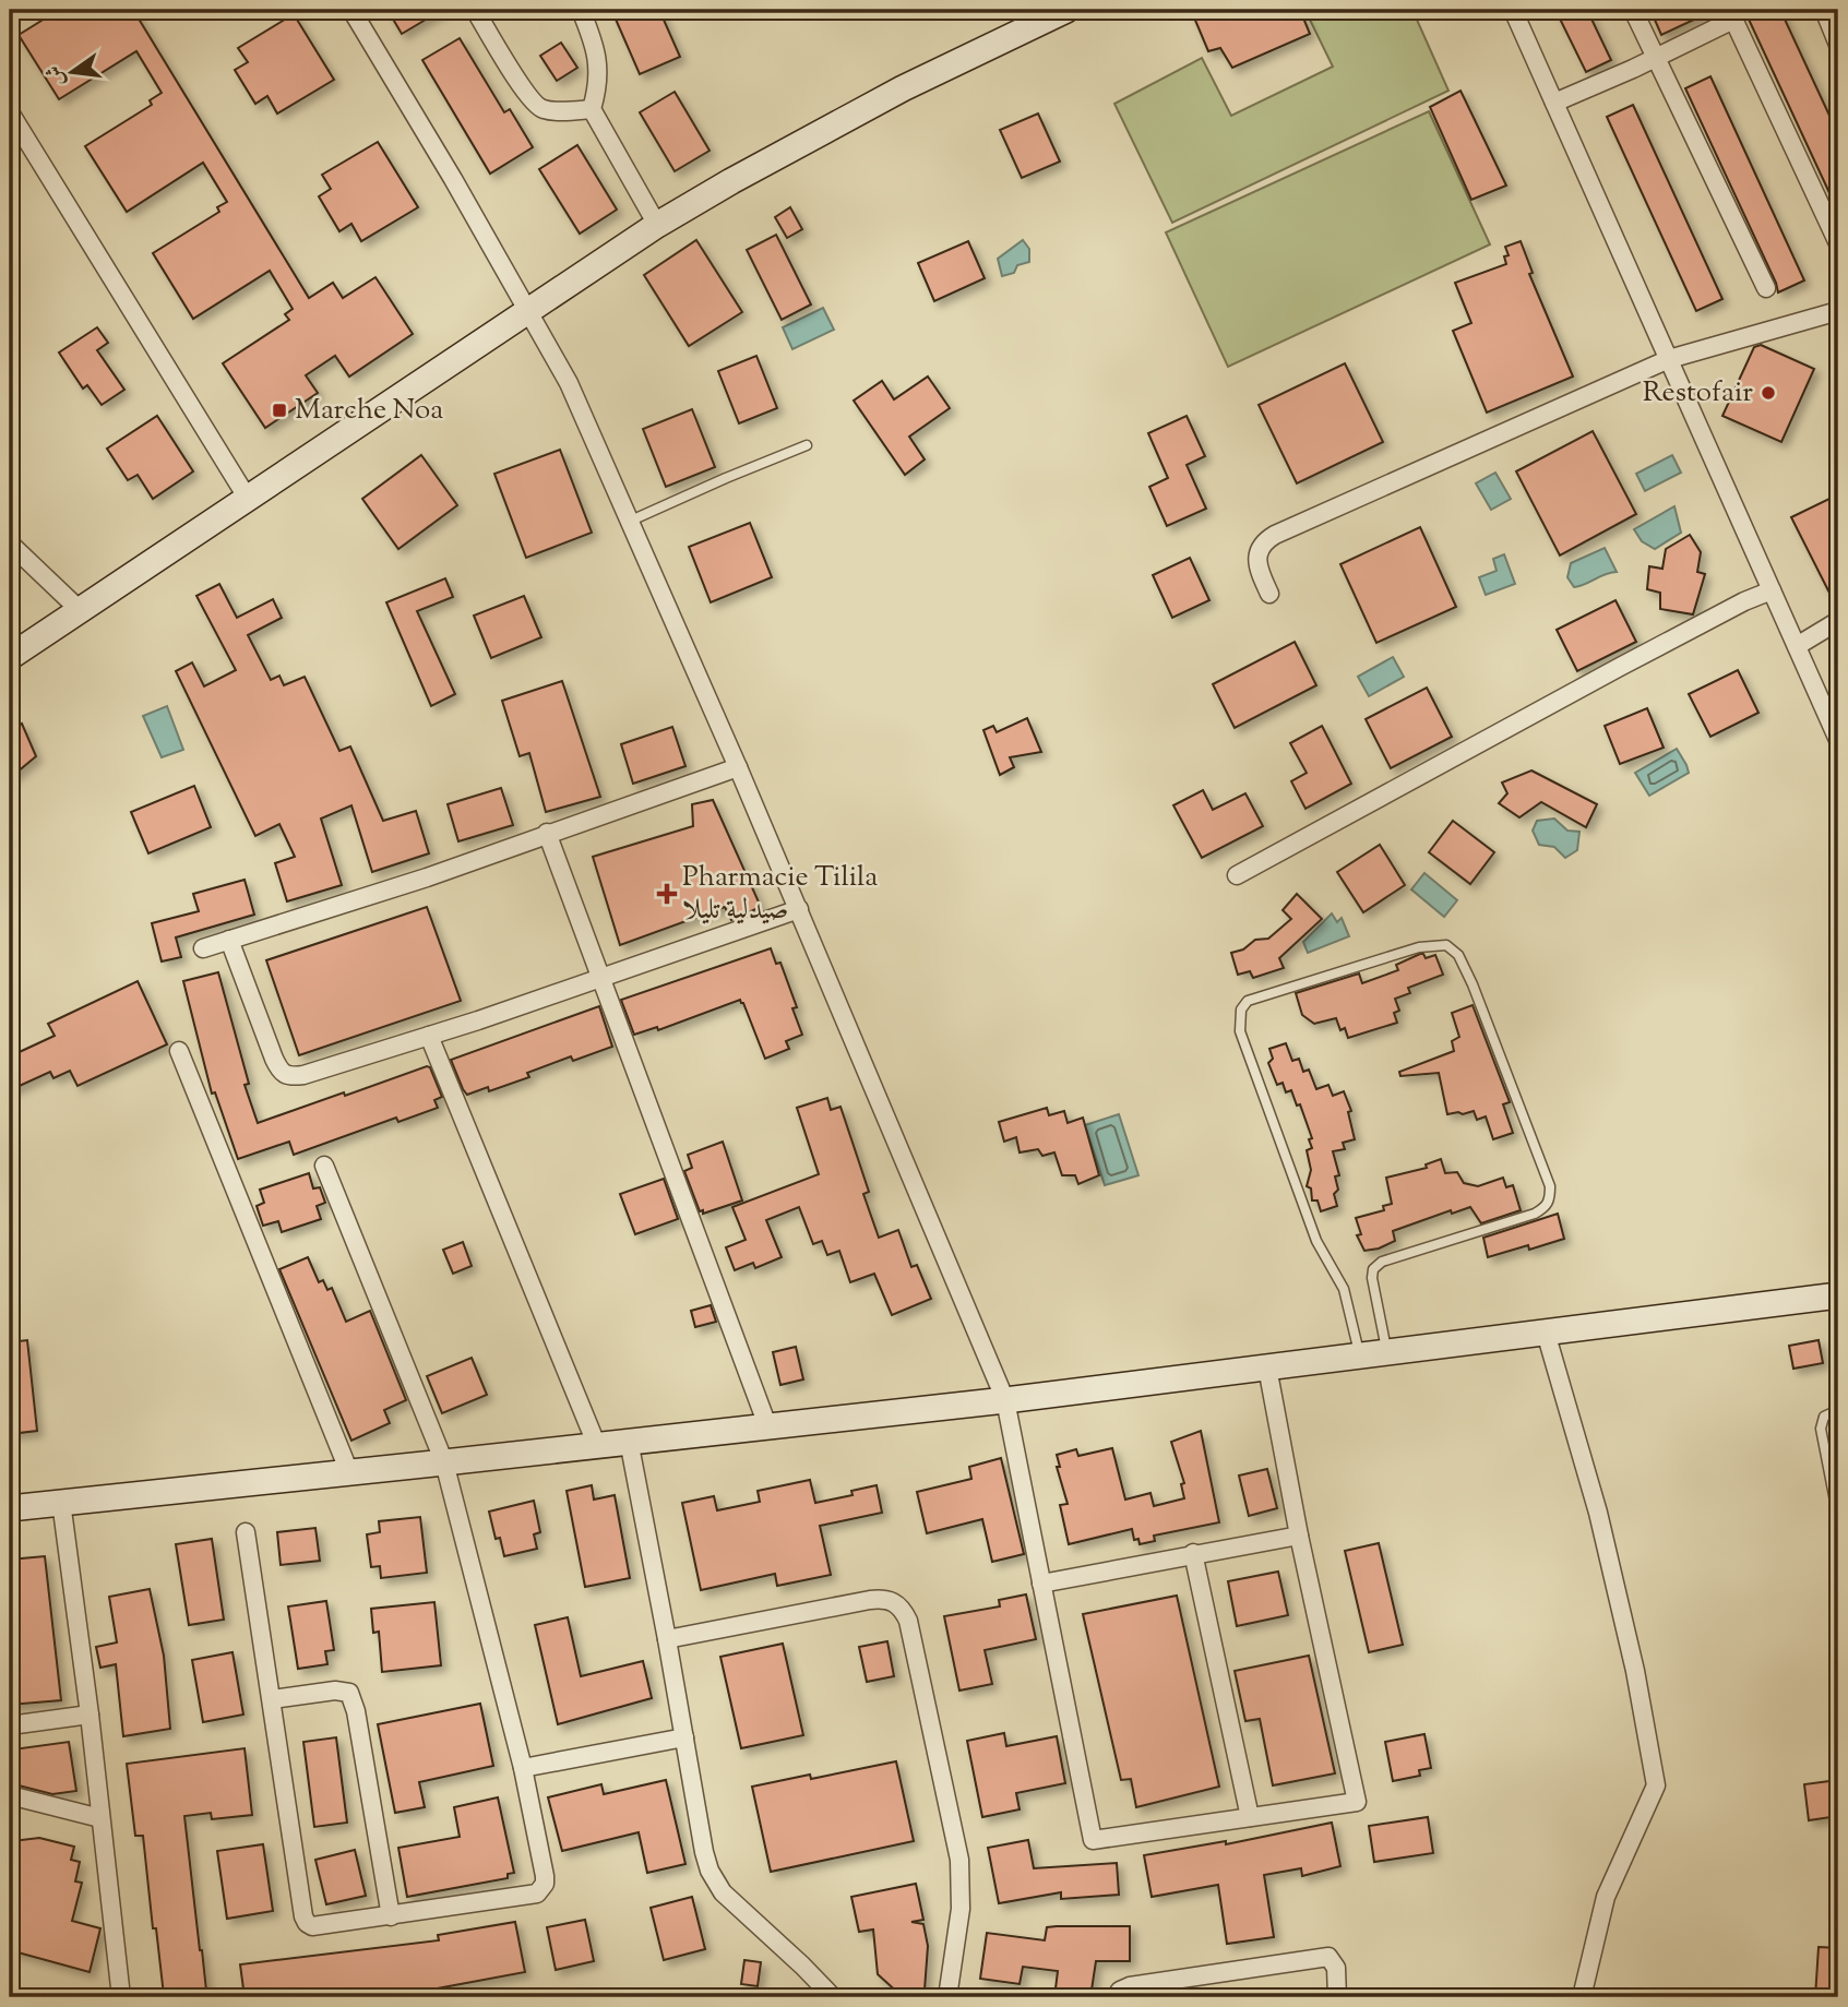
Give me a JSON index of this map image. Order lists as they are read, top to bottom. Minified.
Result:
{"places":{"other":["Restofair"],"transit":["Marche Noa"],"health":["Pharmacie Tilila صيدلية تليلا"]},"north":"left"}
